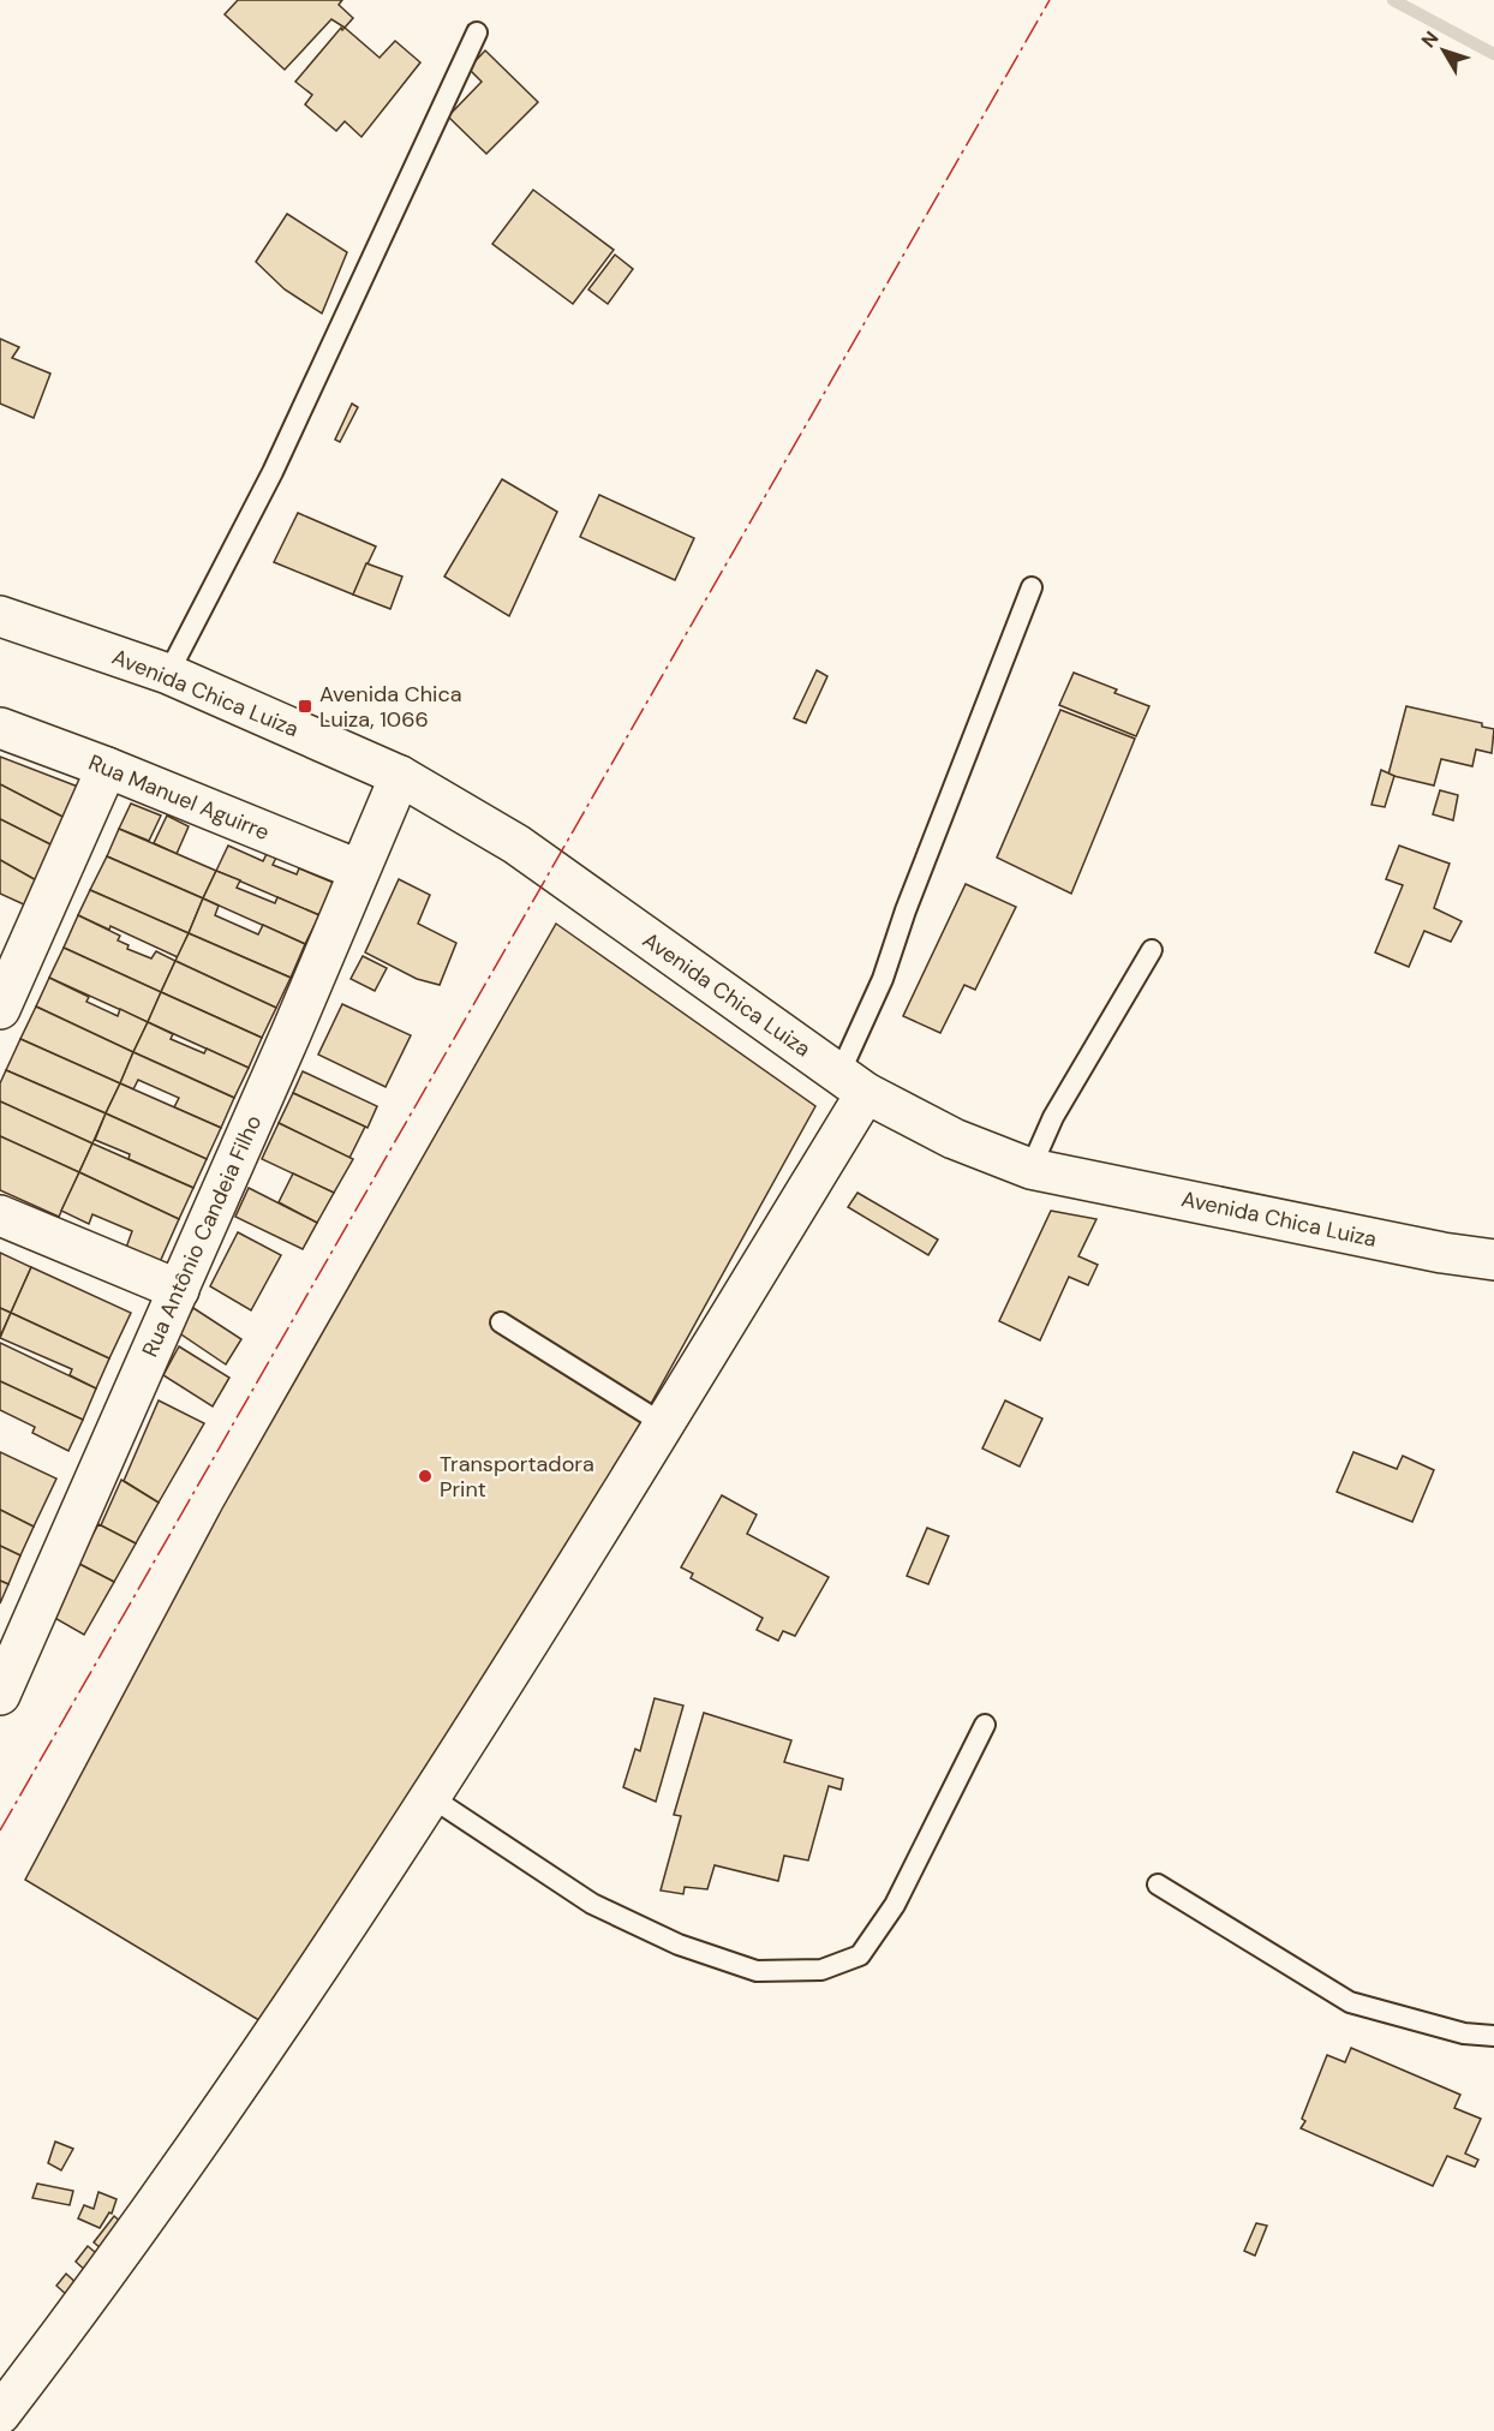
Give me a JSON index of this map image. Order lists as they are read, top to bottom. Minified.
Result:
{"streets":{"street":["Avenida Chica Luiza","Rua Manuel Aguirre","Rua Antônio Candeia Filho"]},"crossings":[["Avenida Chica Luiza","Rua Antônio Candeia Filho"],["Rua Manuel Aguirre","Rua Antônio Candeia Filho"]],"places":{"transit":["Avenida Chica Luiza, 1066"],"other":["Transportadora Print"]},"north":"top left"}
